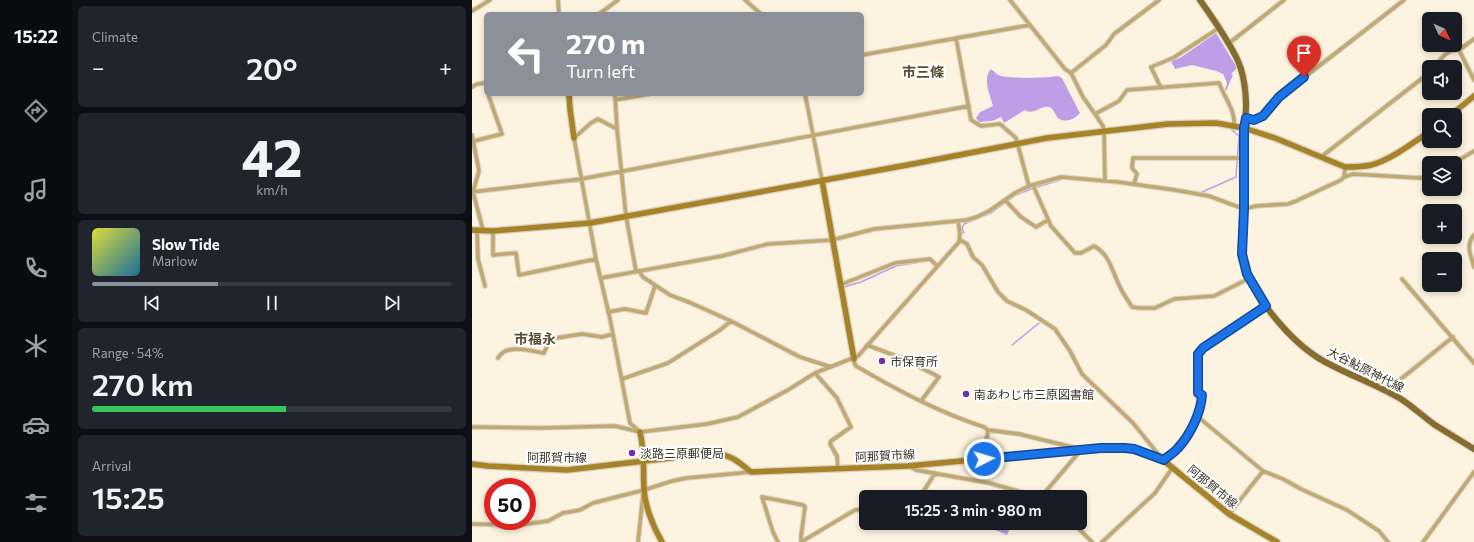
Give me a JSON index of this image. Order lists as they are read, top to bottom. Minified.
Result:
{"streets":{"main road":["大谷鮎原神代線"],"street":["阿那賀市線"]},"districts":["市三條","市福永"],"places":["市保育所","南あわじ市三原図書館","淡路三原郵便局"],"north":"bottom right","page":{"tabs":"15:22","tile":["Climate",["42","km/h"],["Range · 54%","270 km"],["Arrival","15:25"]],"map_buttons":["+","−"],"turn":["270 m","Turn left"],"heat":["−","20°","+"],"song":["Slow Tide","Marlow"],"limit":"50","trip":"15:25 · 3 min · 980 m"}}
